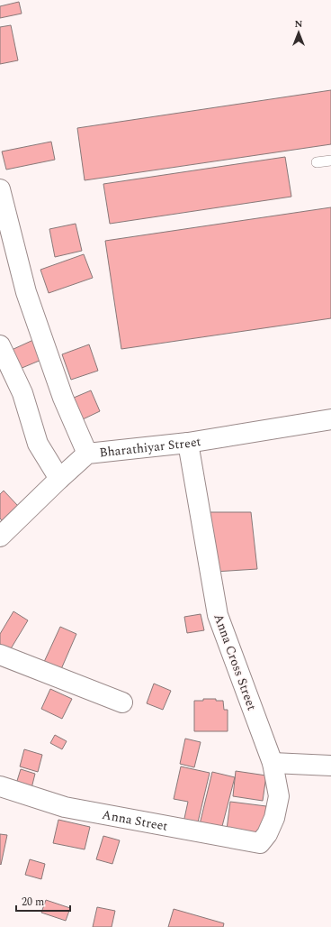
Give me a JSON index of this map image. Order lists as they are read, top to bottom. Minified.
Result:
{"streets":{"street":["Bharathiyar Street","Anna Cross Street","Anna Street"]},"crossings":[["Bharathiyar Street","Anna Cross Street"],["Anna Cross Street","Anna Street"]],"scale_bar":"20 m","north":"top"}
